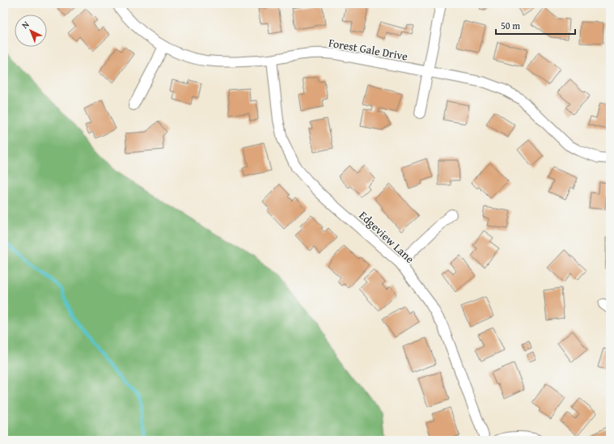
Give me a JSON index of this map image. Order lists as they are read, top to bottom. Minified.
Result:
{"streets":{"street":["Forest Gale Drive","Edgeview Lane"]},"crossings":[["Forest Gale Drive","Edgeview Lane"]],"scale_bar":"50 m","north":"top left"}
